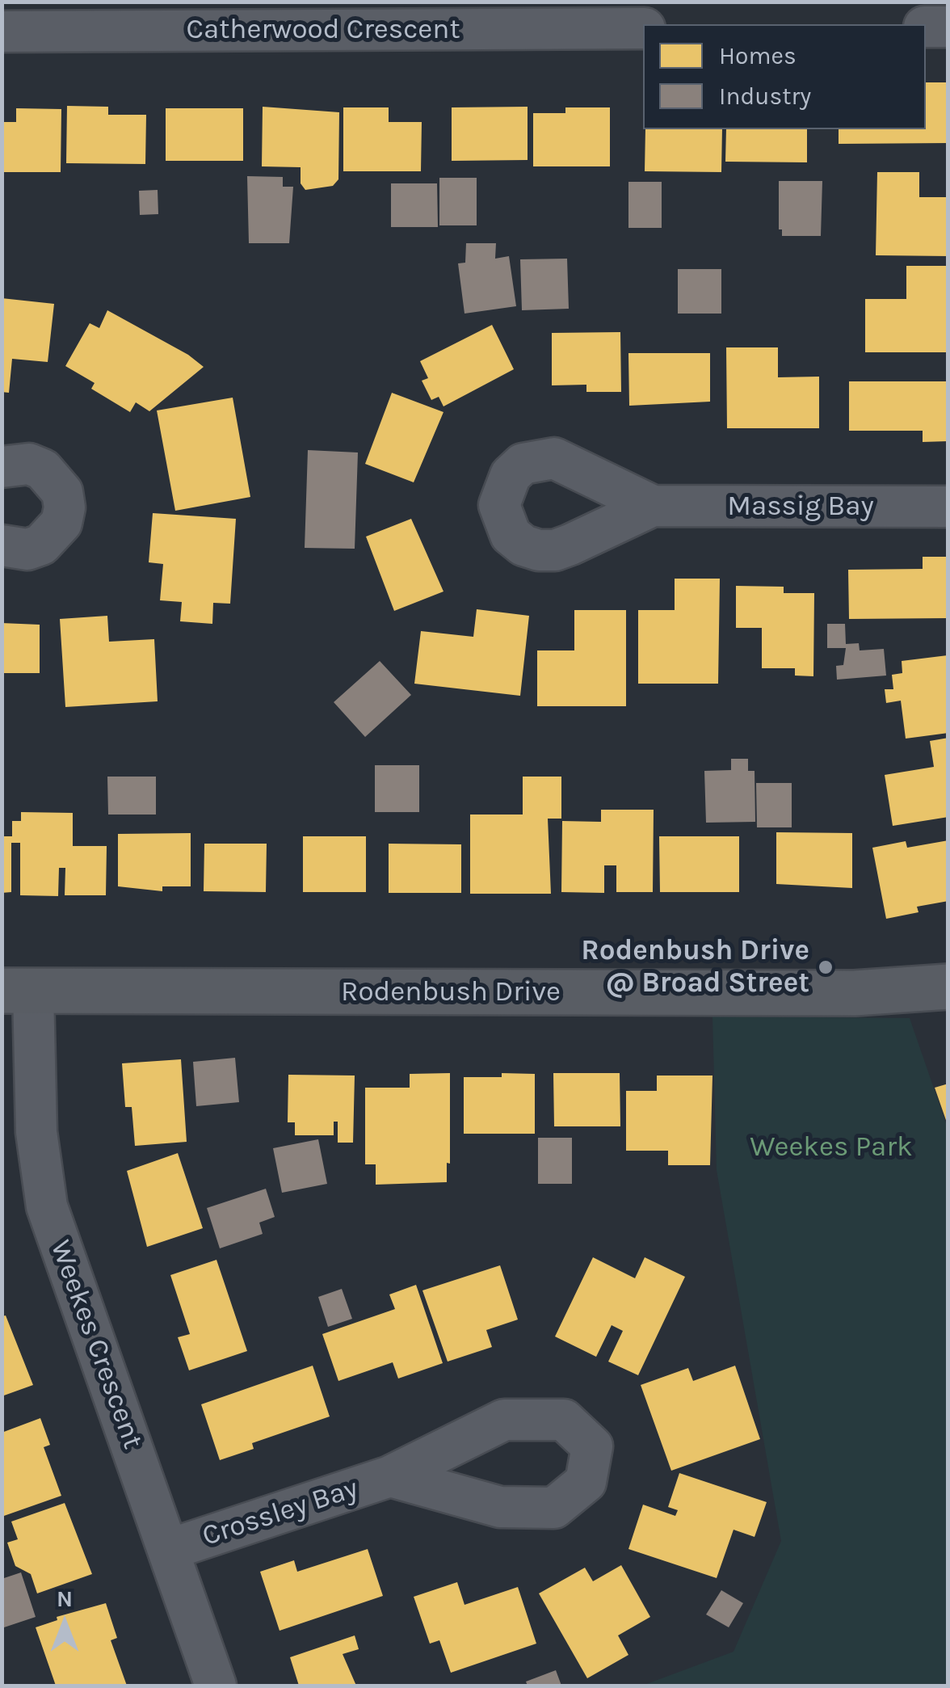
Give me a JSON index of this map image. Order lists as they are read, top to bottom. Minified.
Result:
{"streets":{"street":["Catherwood Crescent","Massig Bay","Rodenbush Drive","Weekes Crescent","Crossley Bay"]},"crossings":[["Rodenbush Drive","Weekes Crescent"],["Weekes Crescent","Crossley Bay"]],"parks":["Weekes Park"],"places":["Rodenbush Drive @ Broad Street"],"legend":["Homes","Industry"],"north":"top"}
